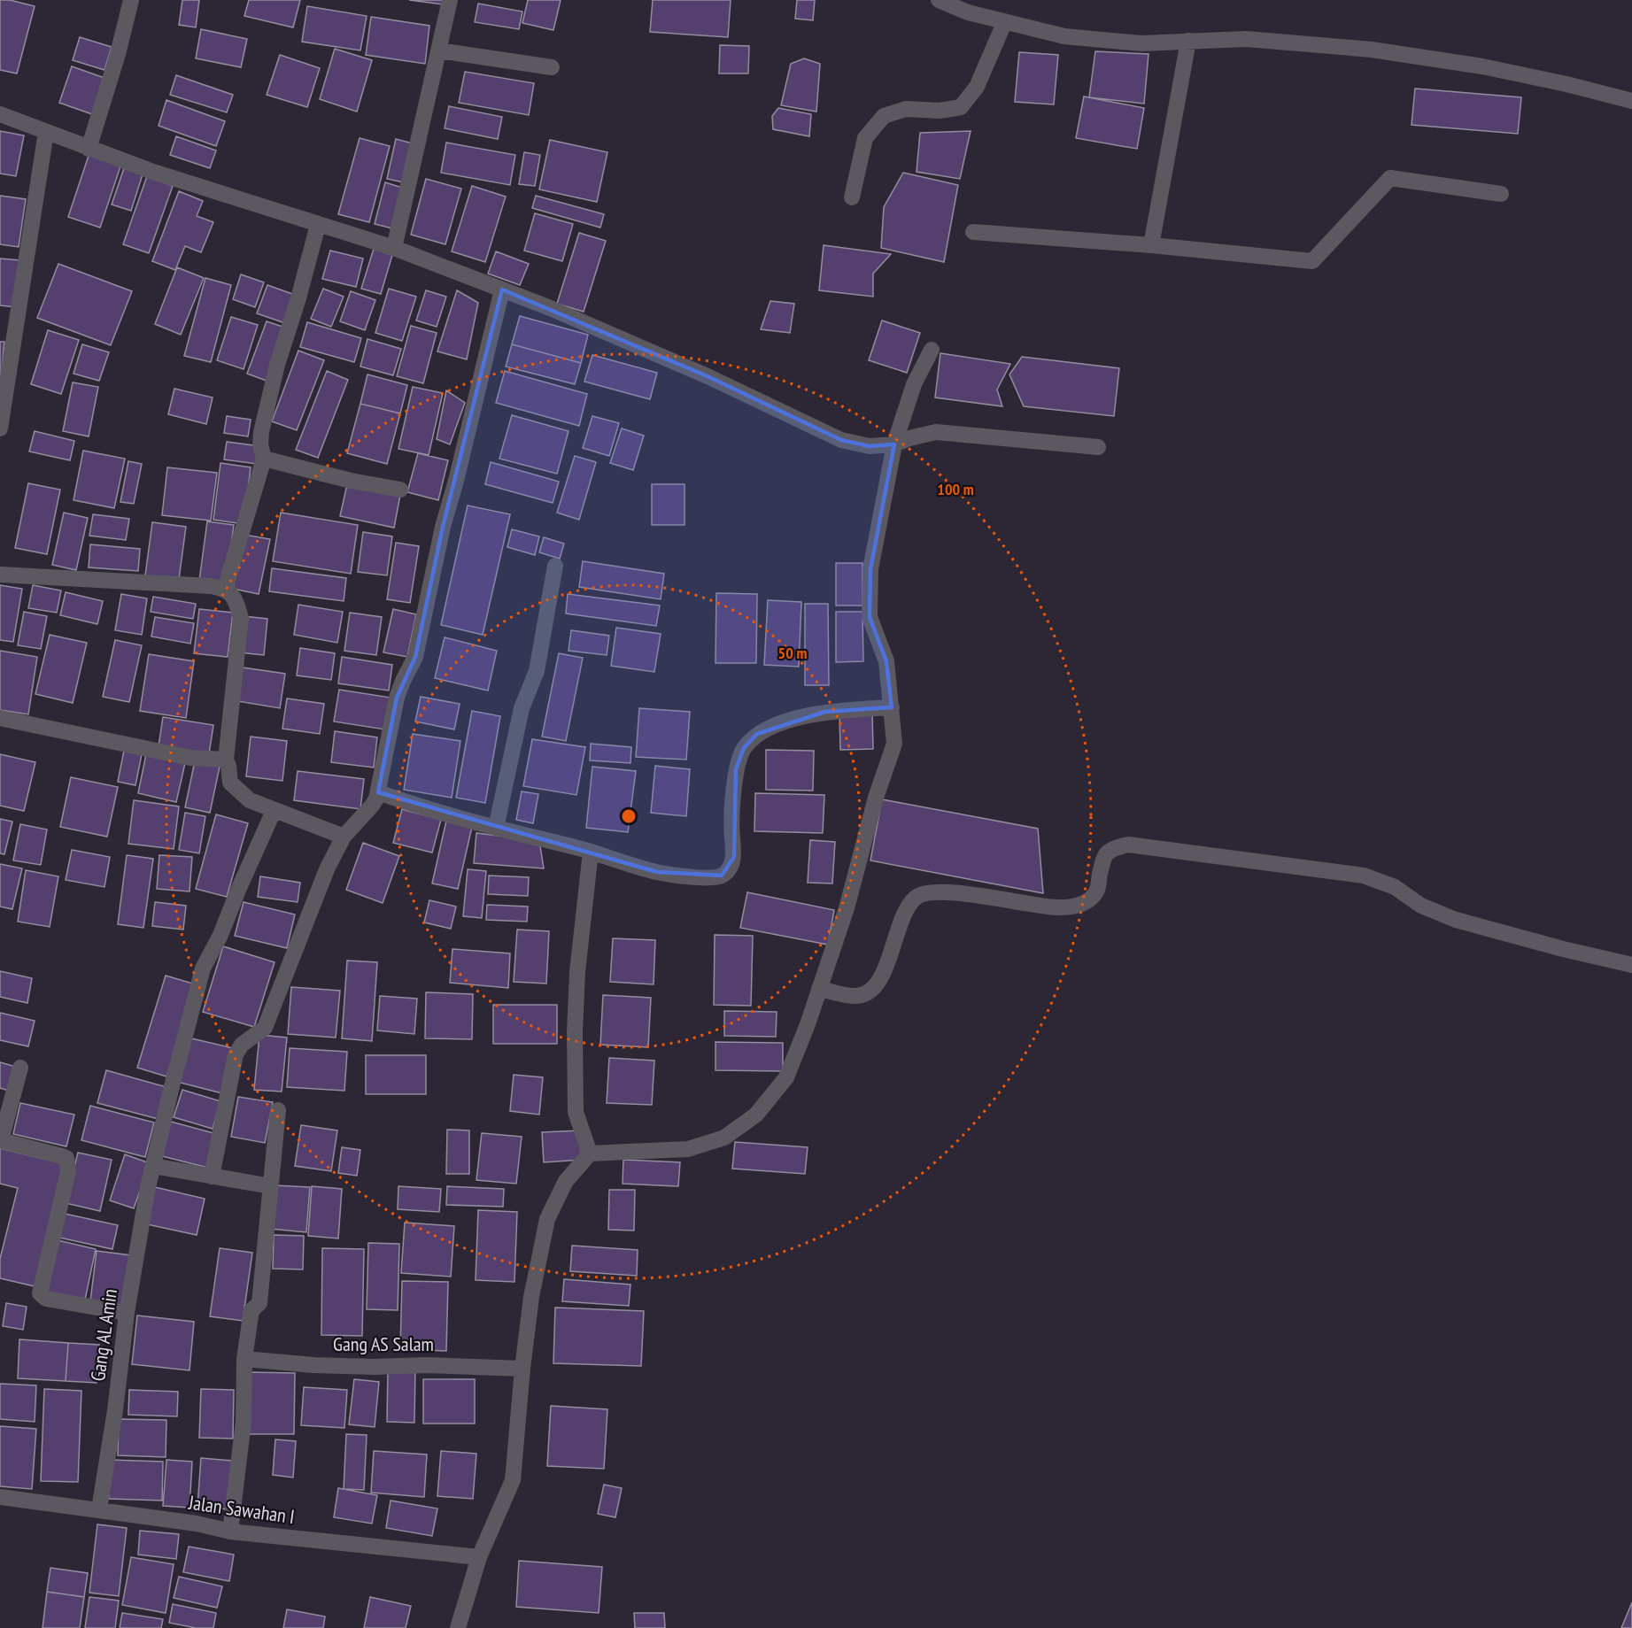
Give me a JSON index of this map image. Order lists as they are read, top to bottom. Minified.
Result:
{"streets":{"street":["Gang AL Amin","Gang AS Salam","Jalan Sawahan I"]},"crossings":[["Gang AL Amin","Jalan Sawahan I"]],"rings":["100 m","50 m"]}
